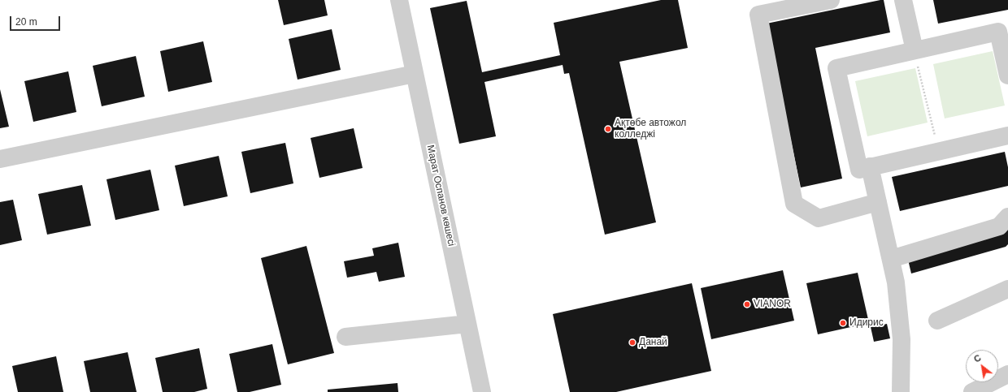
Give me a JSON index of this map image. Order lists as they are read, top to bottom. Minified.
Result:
{"streets":{"street":["Марат Оспанов көшесі"]},"places":["Ақтөбе автожол колледжі","VIANOR","Идирис","Данай"],"scale_bar":"20 m","north":"top left"}
